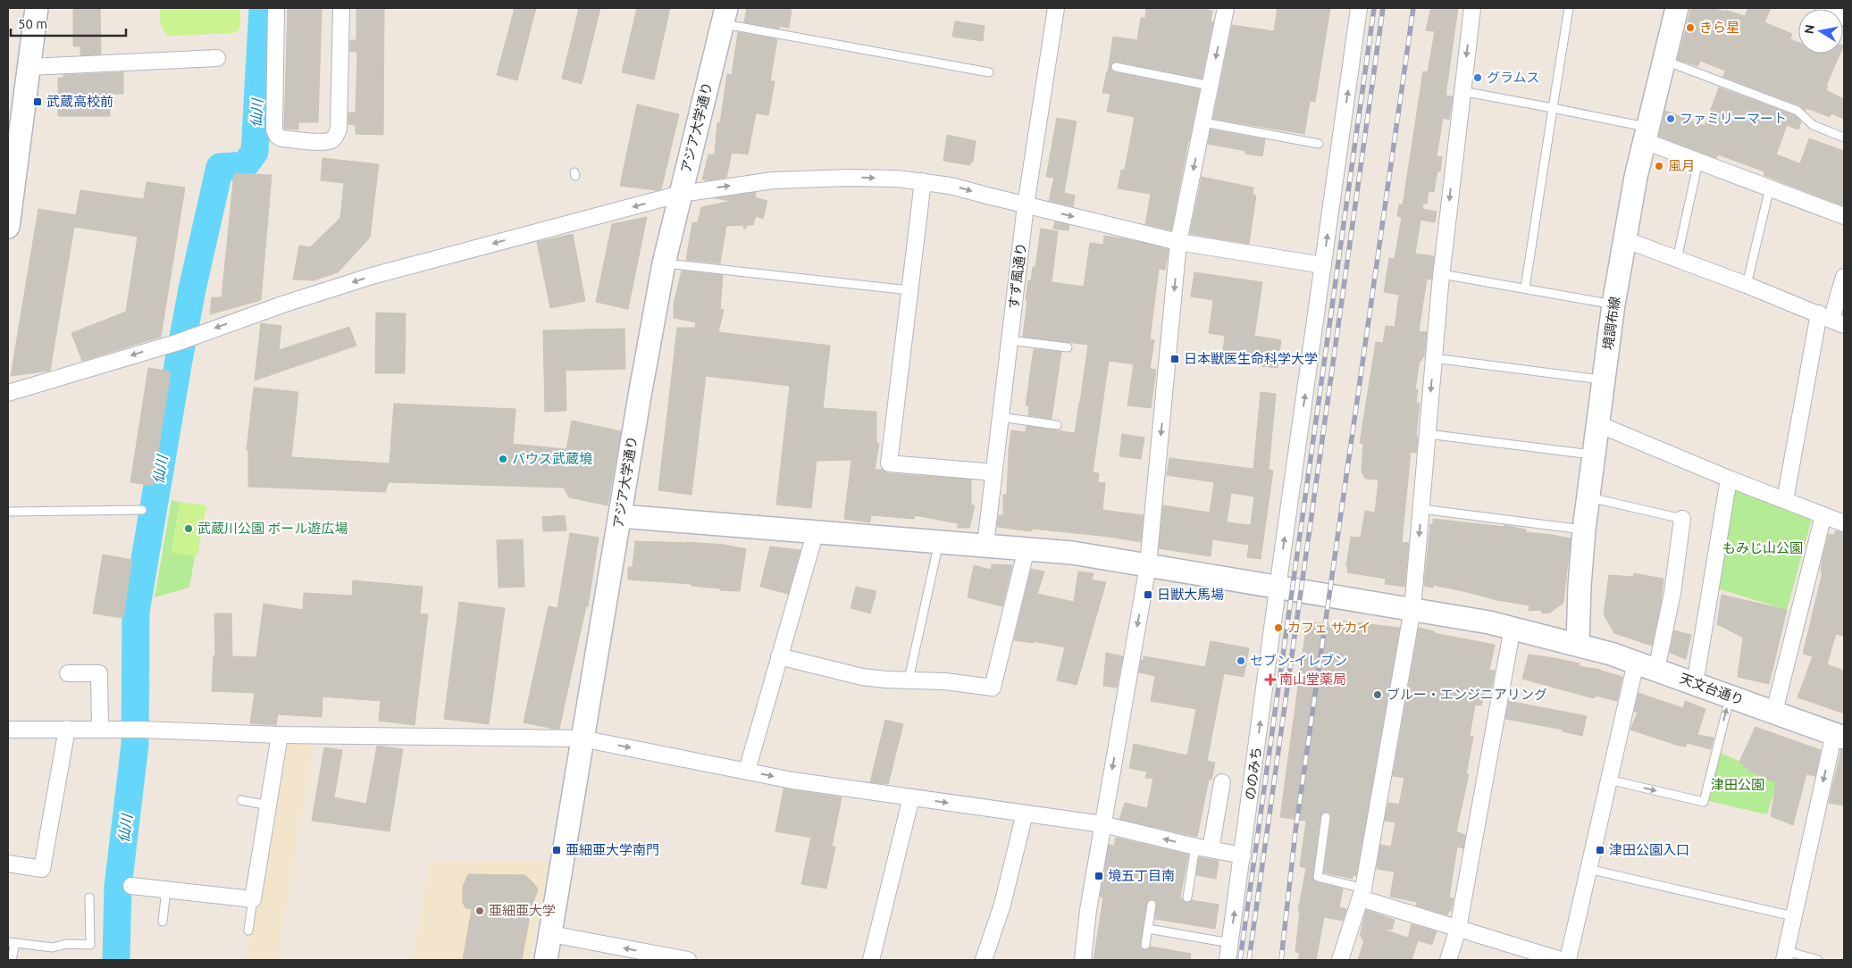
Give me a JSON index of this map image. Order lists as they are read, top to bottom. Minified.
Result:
{"streets":{"street":["アジア大学通り","すず風通り","境調布線","天文台通り","ののみち"]},"crossings":[["アジア大学通り","天文台通り"],["すず風通り","天文台通り"],["境調布線","天文台通り"],["天文台通り","ののみち"]],"water":["仙川"],"parks":["もみじ山公園","津田公園"],"places":{"other":["きら星","グラムス","ファミリーマート","風月","バウス武蔵境","武蔵川公園 ボール遊広場","カフェ サカイ","セブン-イレブン","ブルー・エンジニアリング","亜細亜大学"],"transit":["武蔵高校前","日本獣医生命科学大学","日獣大馬場","亜細亜大学南門","津田公園入口","境五丁目南"],"health":["南山堂薬局"]},"scale_bar":"50 m","north":"left"}
